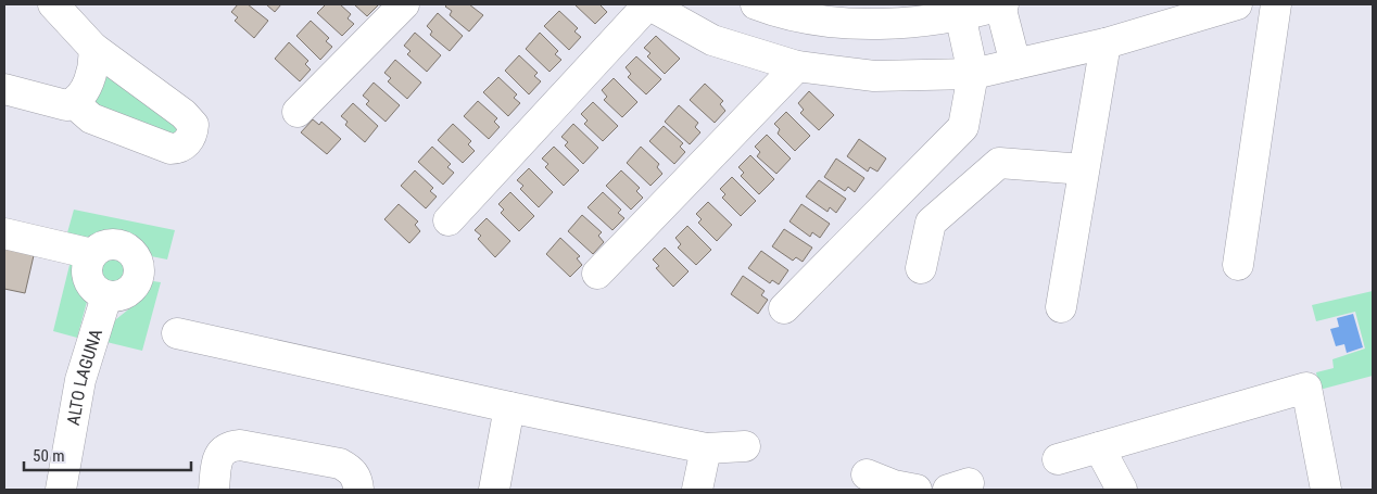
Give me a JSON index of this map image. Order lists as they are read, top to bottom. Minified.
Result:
{"streets":{"street":["ALTO LAGUNA"]},"scale_bar":"50 m"}
